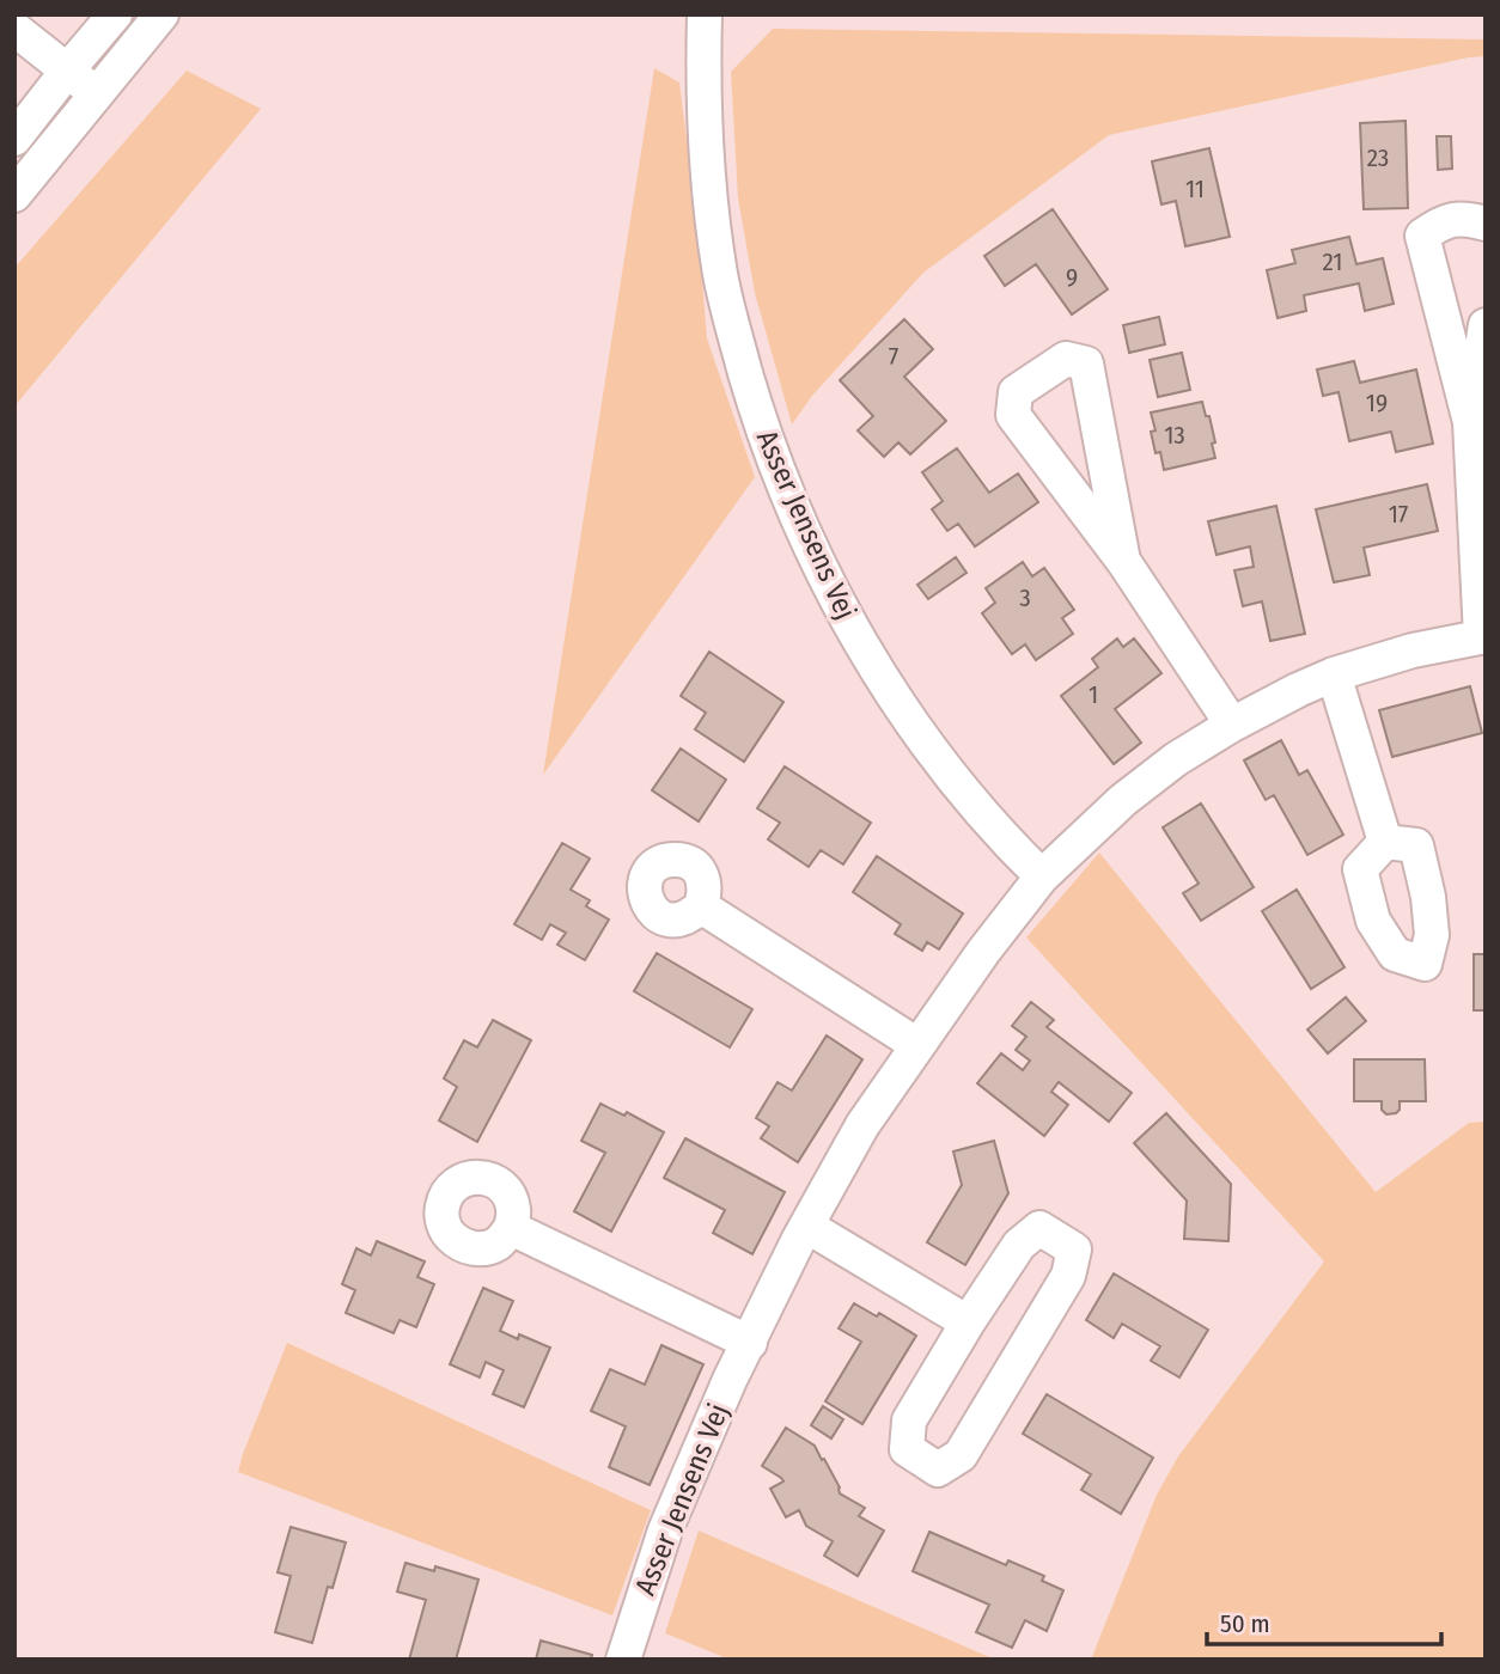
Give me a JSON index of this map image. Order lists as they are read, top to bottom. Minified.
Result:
{"streets":{"street":["Asser Jensens Vej"]},"house_numbers":["23","11","21","9","7","19","13","17","3","1"],"scale_bar":"50 m"}
